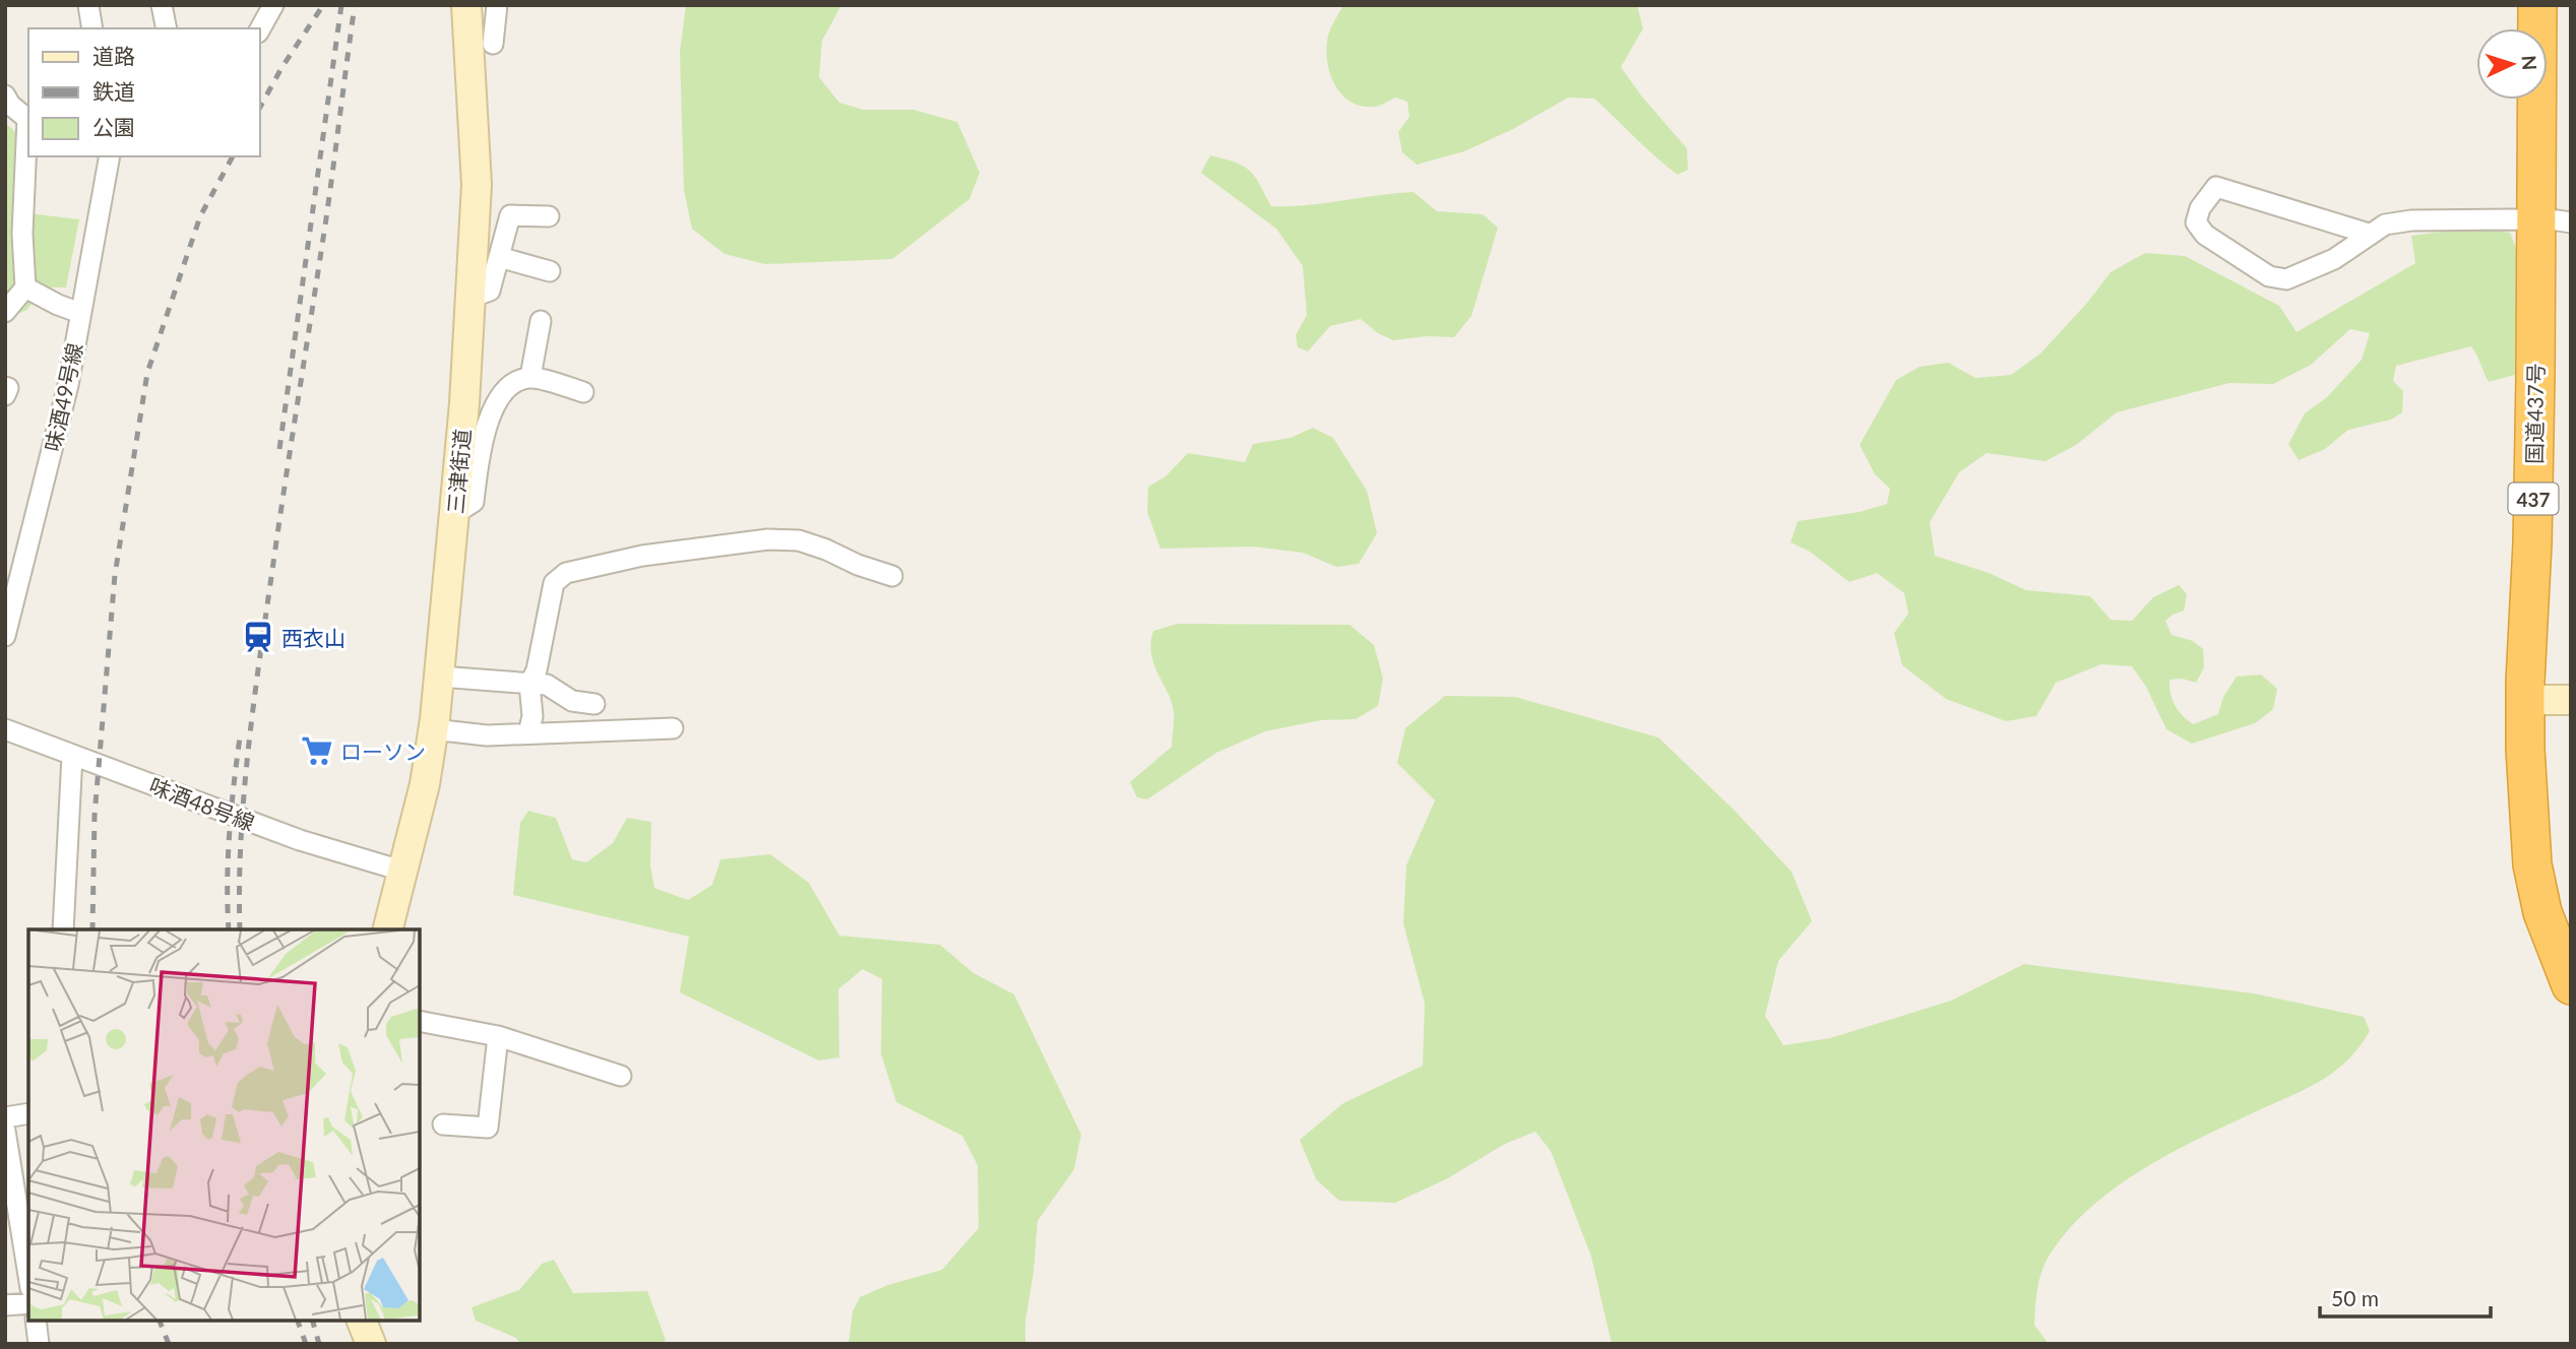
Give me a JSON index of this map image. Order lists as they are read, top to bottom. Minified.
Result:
{"streets":{"highway":["国道437号","437"],"street":["味酒49号線","三津街道","味酒48号線"]},"crossings":[["三津街道","味酒48号線"]],"places":{"station":["西衣山"],"supermarket":["ローソン"]},"legend":["道路","鉄道","公園"],"scale_bar":"50 m","north":"right"}
